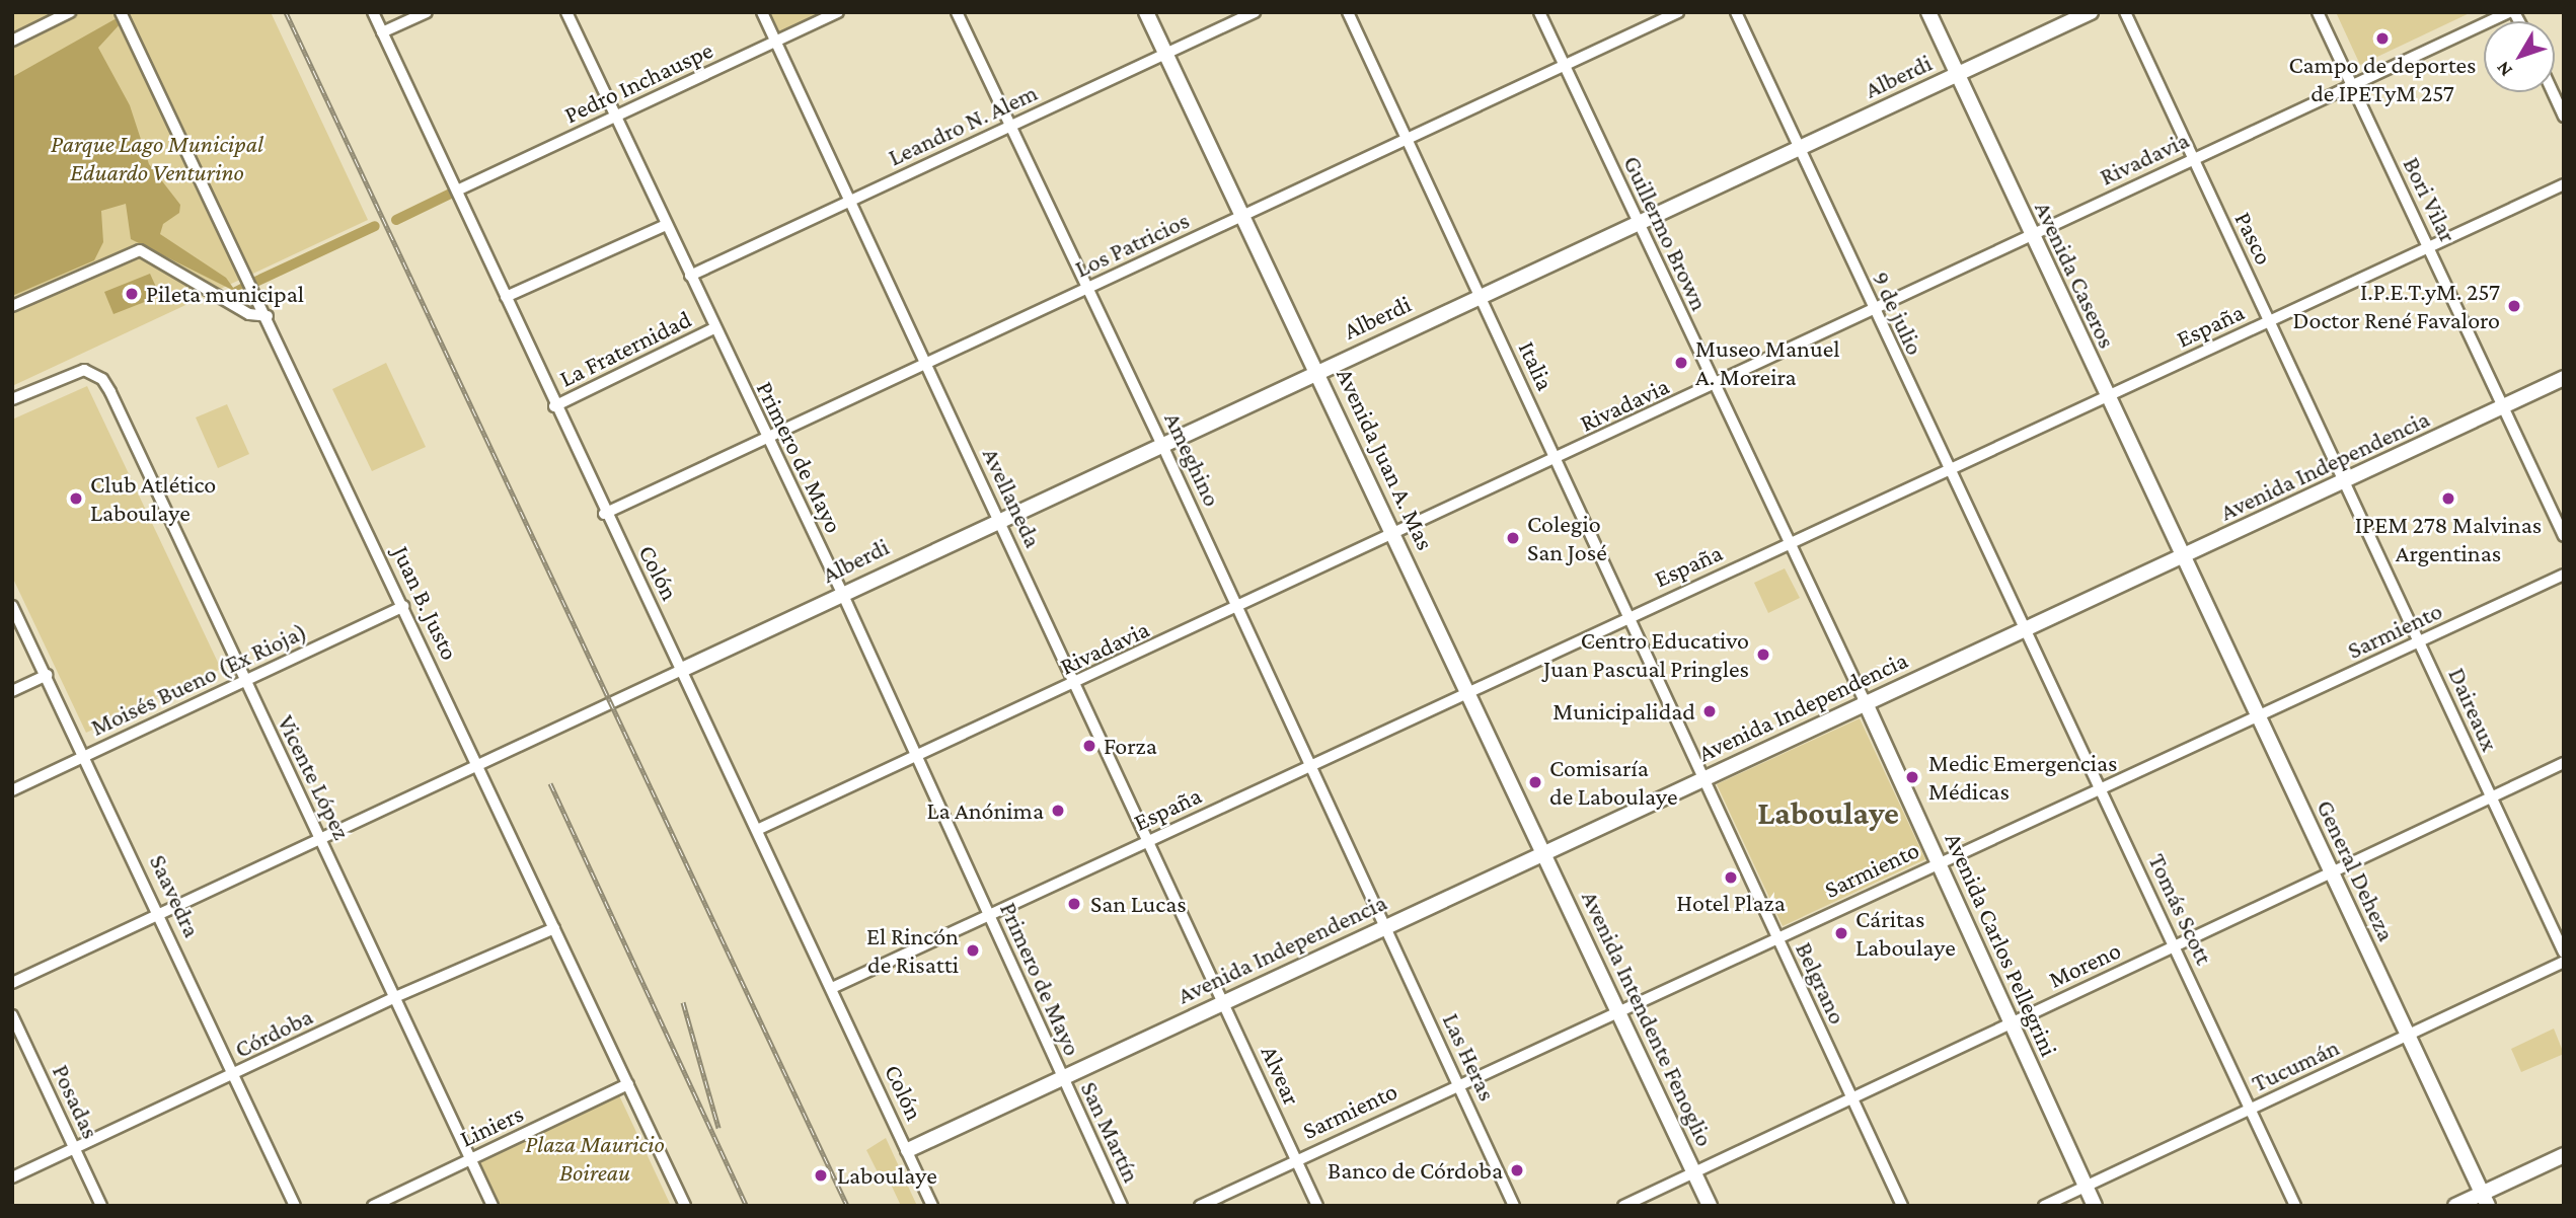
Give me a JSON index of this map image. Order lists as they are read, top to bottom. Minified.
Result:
{"streets":{"main road":["Alberdi","Avenida Caseros","Avenida Juan A. Mas","Avenida Independencia","General Deheza","Avenida Carlos Pellegrini","Avenida Intendente Fenoglio"],"street":["Pedro Inchauspe","Leandro N. Alem","Rivadavia","Bori Vilar","Guillermo Brown","Pasco","Los Patricios","9 de julio","España","La Fraternidad","Italia","Primero de Mayo","Ameghino","Avellaneda","Colón","Juan B. Justo","Sarmiento","Moisés Bueno (Ex Rioja)","Daireaux","Vicente López","Saavedra","Tomás Scott","Moreno","Belgrano","Córdoba","Las Heras","Tucumán","Alvear","Posadas","Liniers","San Martín"]},"crossings":[["Alberdi","Guillermo Brown"],["Alberdi","Avenida Caseros"],["Alberdi","9 de julio"],["Alberdi","Italia"],["Alberdi","Primero de Mayo"],["Alberdi","Ameghino"],["Alberdi","Avenida Juan A. Mas"],["Alberdi","Avellaneda"],["Alberdi","Colón"],["Pedro Inchauspe","Primero de Mayo"],["Pedro Inchauspe","Avellaneda"],["Pedro Inchauspe","Colón"],["Leandro N. Alem","Primero de Mayo"],["Leandro N. Alem","Ameghino"],["Leandro N. Alem","Avenida Juan A. Mas"],["Leandro N. Alem","Avellaneda"],["Rivadavia","Bori Vilar"],["Rivadavia","Guillermo Brown"],["Rivadavia","Pasco"],["Rivadavia","Avenida Caseros"],["Rivadavia","9 de julio"],["Rivadavia","Italia"],["Rivadavia","Primero de Mayo"],["Rivadavia","Ameghino"],["Rivadavia","Avenida Juan A. Mas"],["Rivadavia","Avellaneda"],["Rivadavia","Colón"],["Bori Vilar","España"],["Bori Vilar","Avenida Independencia"],["Guillermo Brown","Los Patricios"],["Guillermo Brown","España"],["Guillermo Brown","Avenida Independencia"],["Guillermo Brown","Avenida Carlos Pellegrini"],["Pasco","España"],["Pasco","Avenida Independencia"],["Pasco","Daireaux"],["Los Patricios","Italia"],["Los Patricios","Primero de Mayo"],["Los Patricios","Ameghino"],["Los Patricios","Avenida Juan A. Mas"],["Los Patricios","Avellaneda"],["Los Patricios","Colón"],["Avenida Caseros","España"],["Avenida Caseros","Avenida Independencia"],["Avenida Caseros","General Deheza"],["9 de julio","España"],["9 de julio","Avenida Independencia"],["9 de julio","Tomás Scott"],["España","Italia"],["España","Primero de Mayo"],["España","Ameghino"],["España","Avenida Juan A. Mas"],["España","Avellaneda"],["España","Colón"],["La Fraternidad","Primero de Mayo"],["La Fraternidad","Colón"],["Italia","Avenida Independencia"],["Italia","Belgrano"],["Primero de Mayo","Avenida Independencia"],["Primero de Mayo","San Martín"],["Ameghino","Avenida Independencia"],["Ameghino","Las Heras"],["Avenida Juan A. Mas","Avenida Independencia"],["Avenida Juan A. Mas","Avenida Intendente Fenoglio"],["Avenida Independencia","Avellaneda"],["Avenida Independencia","Colón"],["Avenida Independencia","Daireaux"],["Avenida Independencia","General Deheza"],["Avenida Independencia","Tomás Scott"],["Avenida Independencia","Avenida Carlos Pellegrini"],["Avenida Independencia","Belgrano"],["Avenida Independencia","Avenida Intendente Fenoglio"],["Avenida Independencia","Las Heras"],["Avenida Independencia","Alvear"],["Avenida Independencia","San Martín"],["Avellaneda","Alvear"],["Juan B. Justo","Moisés Bueno (Ex Rioja)"],["Juan B. Justo","Córdoba"],["Juan B. Justo","Liniers"],["Sarmiento","Daireaux"],["Sarmiento","General Deheza"],["Sarmiento","Tomás Scott"],["Sarmiento","Avenida Carlos Pellegrini"],["Sarmiento","Belgrano"],["Sarmiento","Avenida Intendente Fenoglio"],["Sarmiento","Las Heras"],["Sarmiento","Alvear"],["Moisés Bueno (Ex Rioja)","Vicente López"],["Moisés Bueno (Ex Rioja)","Saavedra"],["Daireaux","Moreno"],["Vicente López","Córdoba"],["Vicente López","Liniers"],["General Deheza","Moreno"],["General Deheza","Tucumán"],["Saavedra","Córdoba"],["Tomás Scott","Moreno"],["Tomás Scott","Tucumán"],["Avenida Carlos Pellegrini","Moreno"],["Avenida Carlos Pellegrini","Tucumán"],["Moreno","Belgrano"],["Moreno","Avenida Intendente Fenoglio"],["Córdoba","Posadas"]],"districts":["Laboulaye"],"parks":["Parque Lago Municipal Eduardo Venturino","Plaza Mauricio Boireau"],"places":["Campo de deportes de IPETyM 257","Pileta municipal","I.P.E.T.yM. 257 Doctor René Favaloro","Museo Manuel A. Moreira","Club Atlético Laboulaye","IPEM 278 Malvinas Argentinas","Colegio San José","Centro Educativo Juan Pascual Pringles","Municipalidad","Forza","Medic Emergencias Médicas","Comisaría de Laboulaye","La Anónima","Hotel Plaza","San Lucas","Cáritas Laboulaye","El Rincón de Risatti","Banco de Córdoba","Laboulaye"],"north":"bottom left"}
